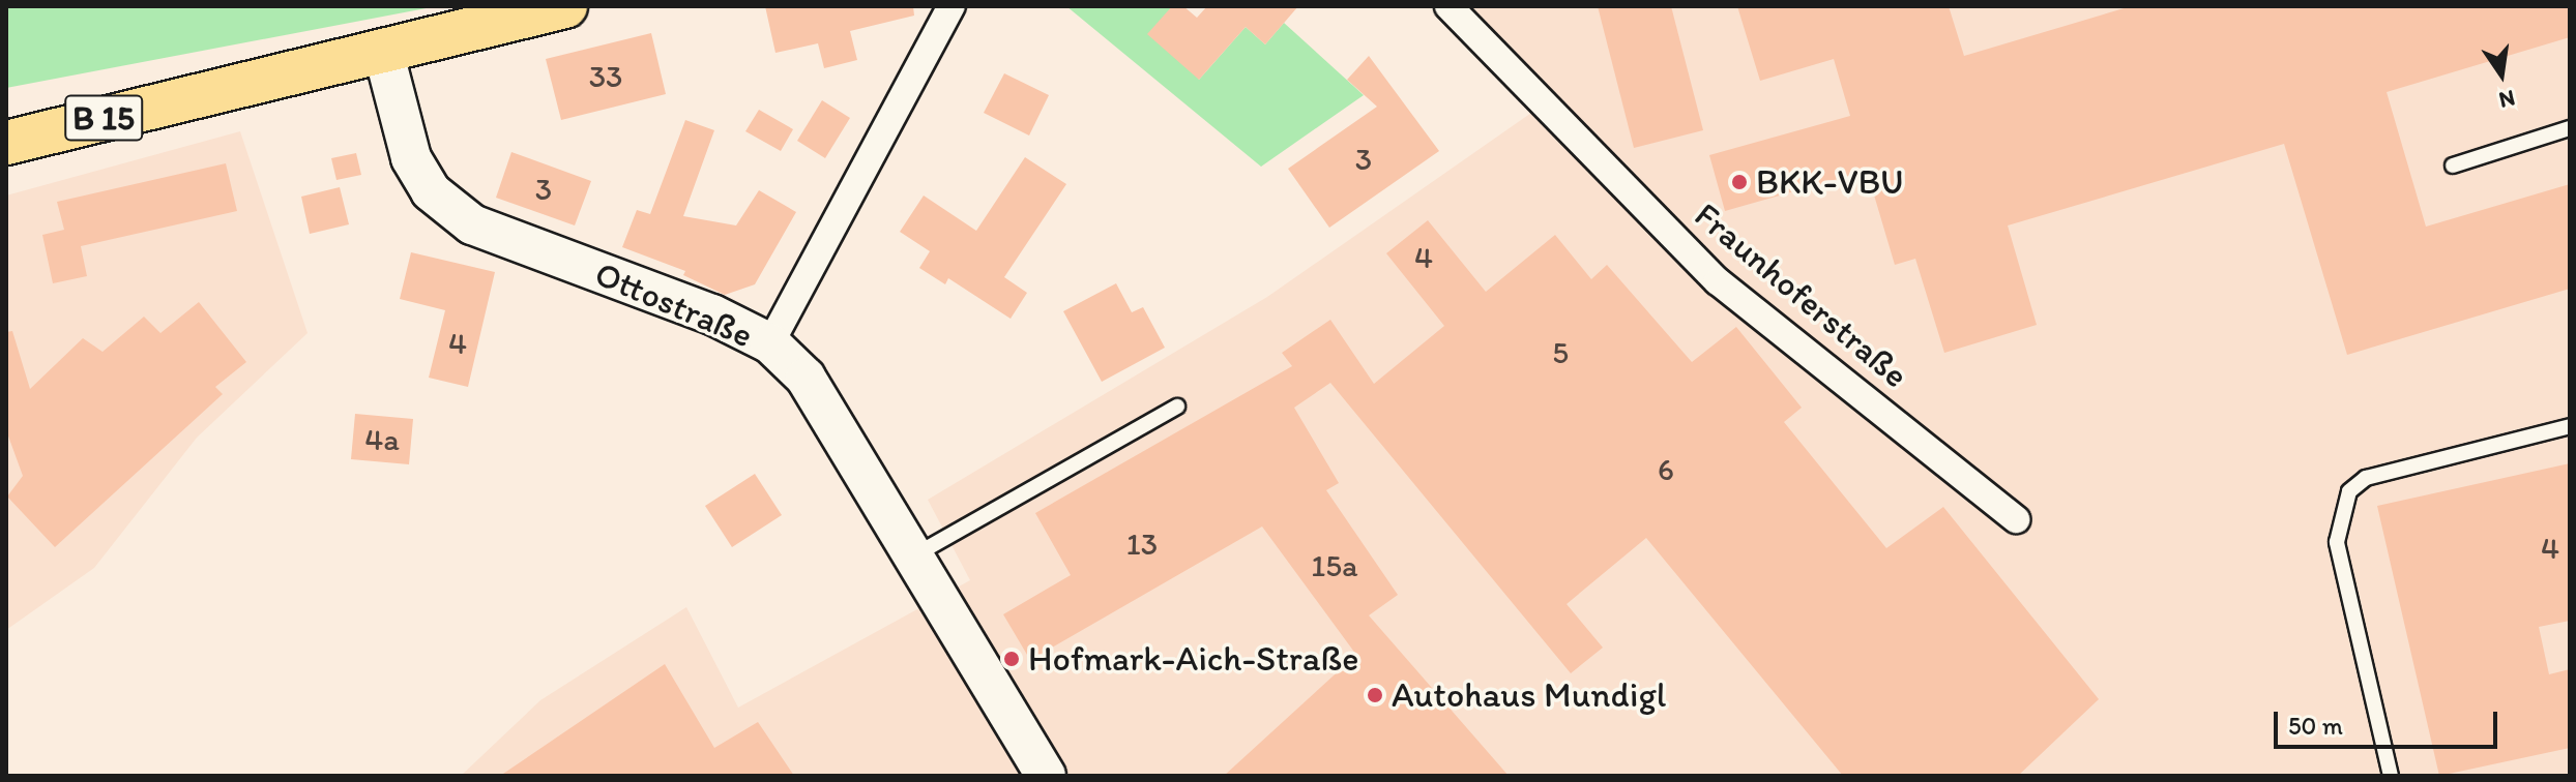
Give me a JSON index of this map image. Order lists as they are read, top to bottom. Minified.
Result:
{"streets":{"main road":["B 15"],"street":["Fraunhoferstraße","Ottostraße"]},"crossings":[["B 15","Ottostraße"]],"places":["BKK-VBU","Hofmark-Aich-Straße","Autohaus Mundigl"],"house_numbers":["33","3","3","4","4","5","4a","6","13","4","15a"],"scale_bar":"50 m","north":"bottom"}
